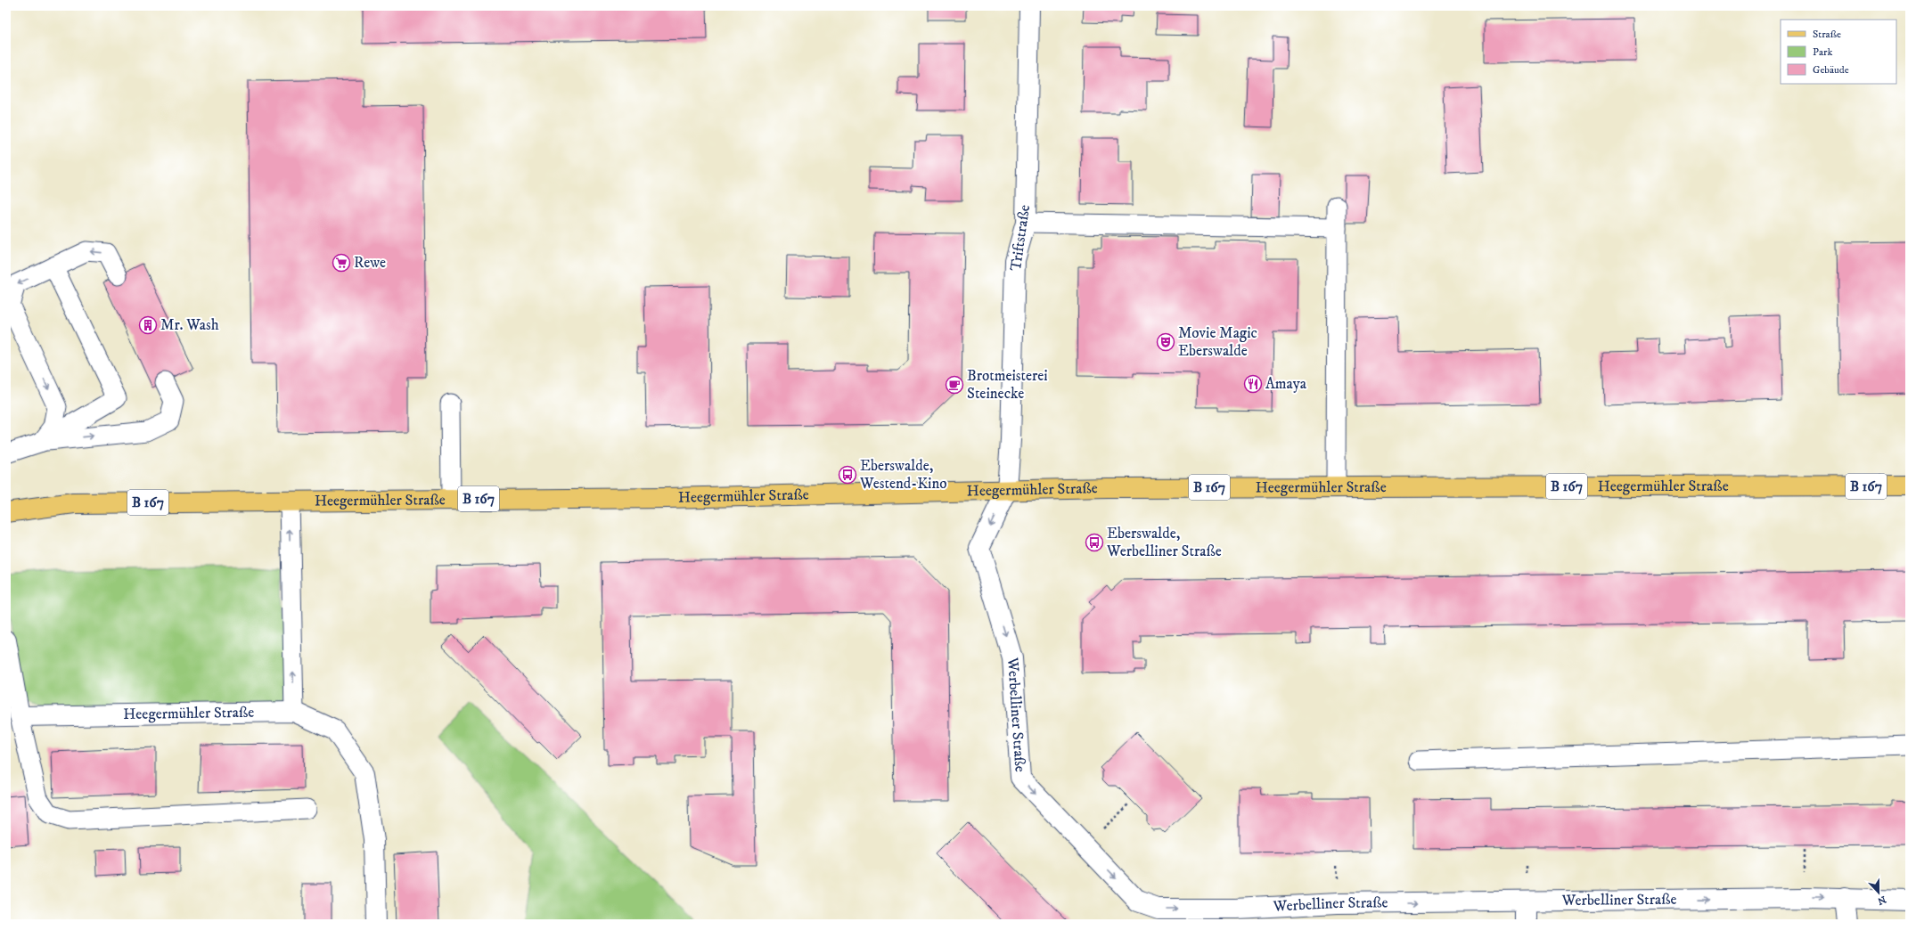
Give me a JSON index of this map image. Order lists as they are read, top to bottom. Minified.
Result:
{"streets":{"main road":["B 167","Heegermühler Straße"],"street":["Triftstraße","Werbelliner Straße"]},"crossings":[["Triftstraße","Heegermühler Straße"],["Triftstraße","Werbelliner Straße"],["Heegermühler Straße","Werbelliner Straße"]],"places":{"supermarket":["Rewe"],"building":["Mr. Wash"],"theatre":["Movie Magic Eberswalde"],"restaurant":["Amaya"],"cafe":["Brotmeisterei Steinecke"],"bus stop":["Eberswalde, Westend-Kino","Eberswalde, Werbelliner Straße"]},"legend":["Straße","Park","Gebäude"],"north":"bottom"}
